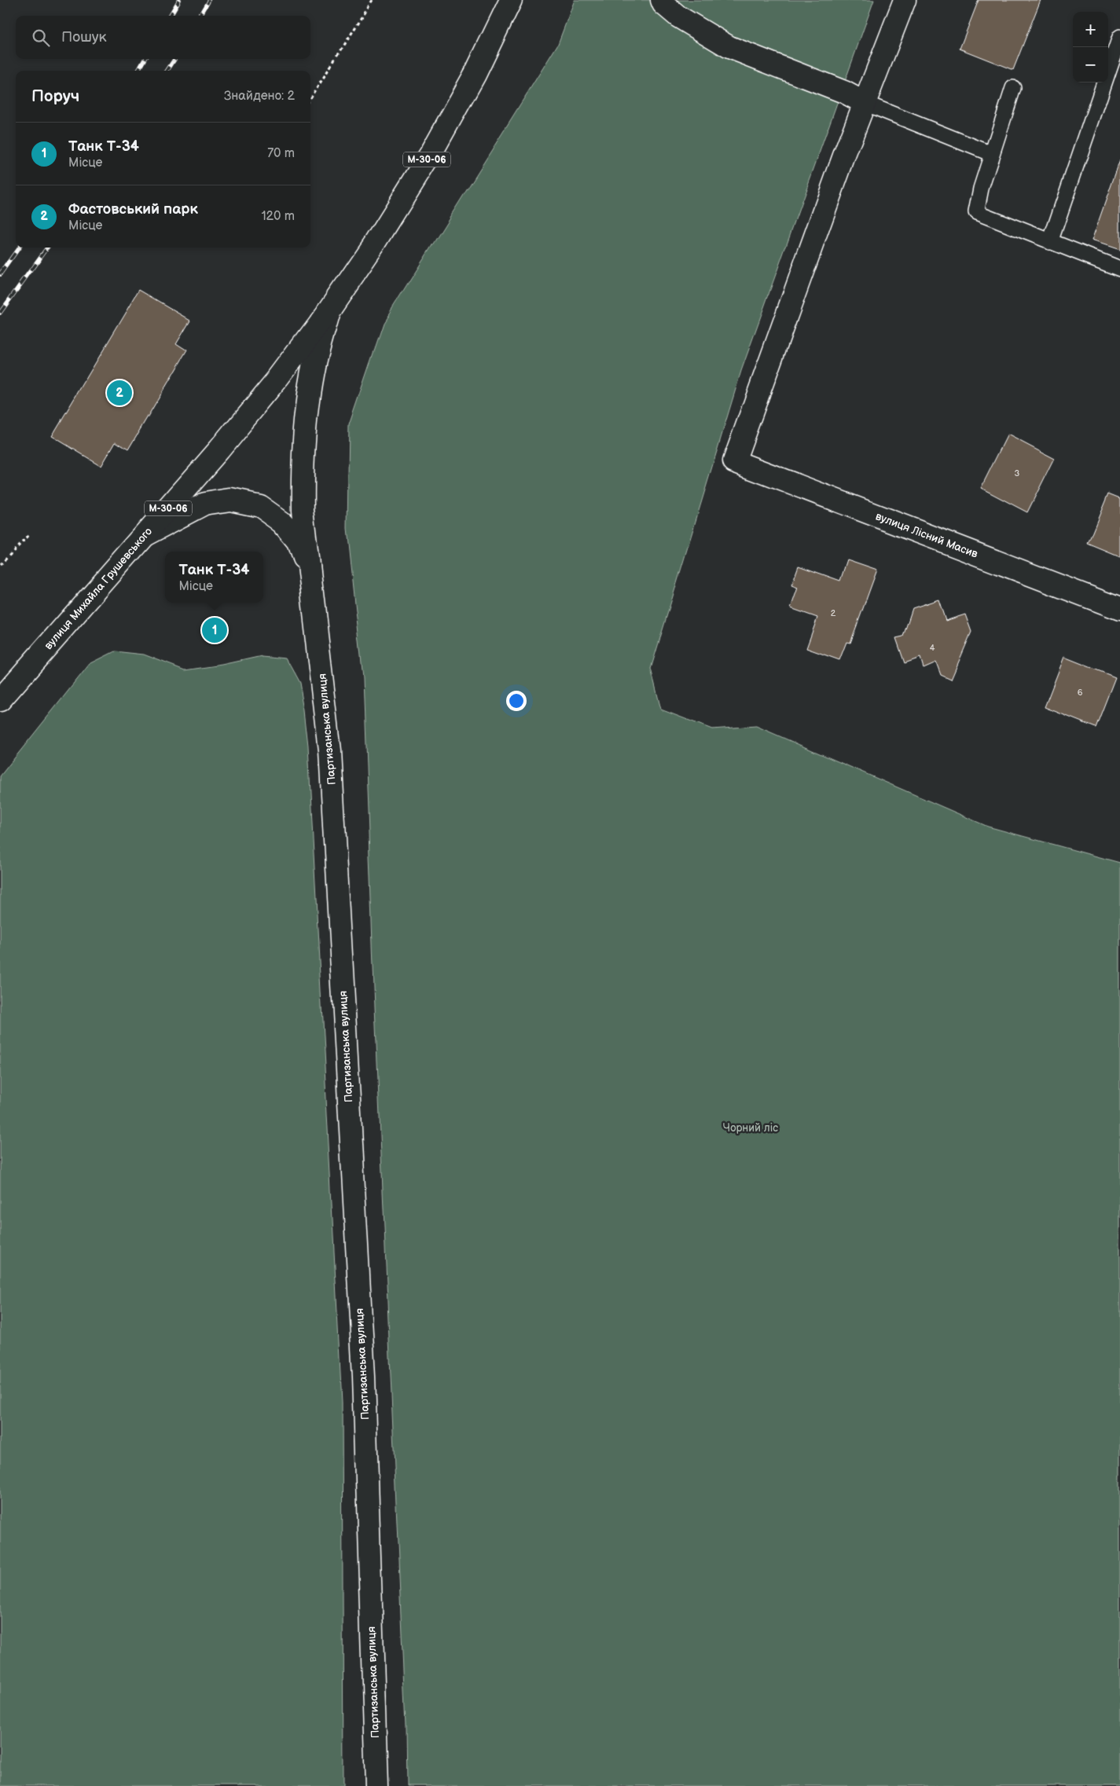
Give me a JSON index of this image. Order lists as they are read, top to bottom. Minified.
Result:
{"streets":{"street":["М-30-06","вулиця Лісний Масив","вулиця Михайла Грушевського","Партизанська вулиця"]},"crossings":[["М-30-06","вулиця Михайла Грушевського"],["М-30-06","Партизанська вулиця"],["вулиця Михайла Грушевського","Партизанська вулиця"]],"parks":["Чорний ліс"],"house_numbers":["3","2","4","6"],"page":{"map_buttons":["+","−"],"search":"Пошук","heading":["Поруч","Знайдено: 2"],"list":[{"mark":"1","name":"Танк Т-34","note":"Місце","value":"70 m"},{"mark":"2","name":"Фастовський парк","note":"Місце","value":"120 m"}],"pins":["2","1"],"popup":["Танк Т-34","Місце"]}}
